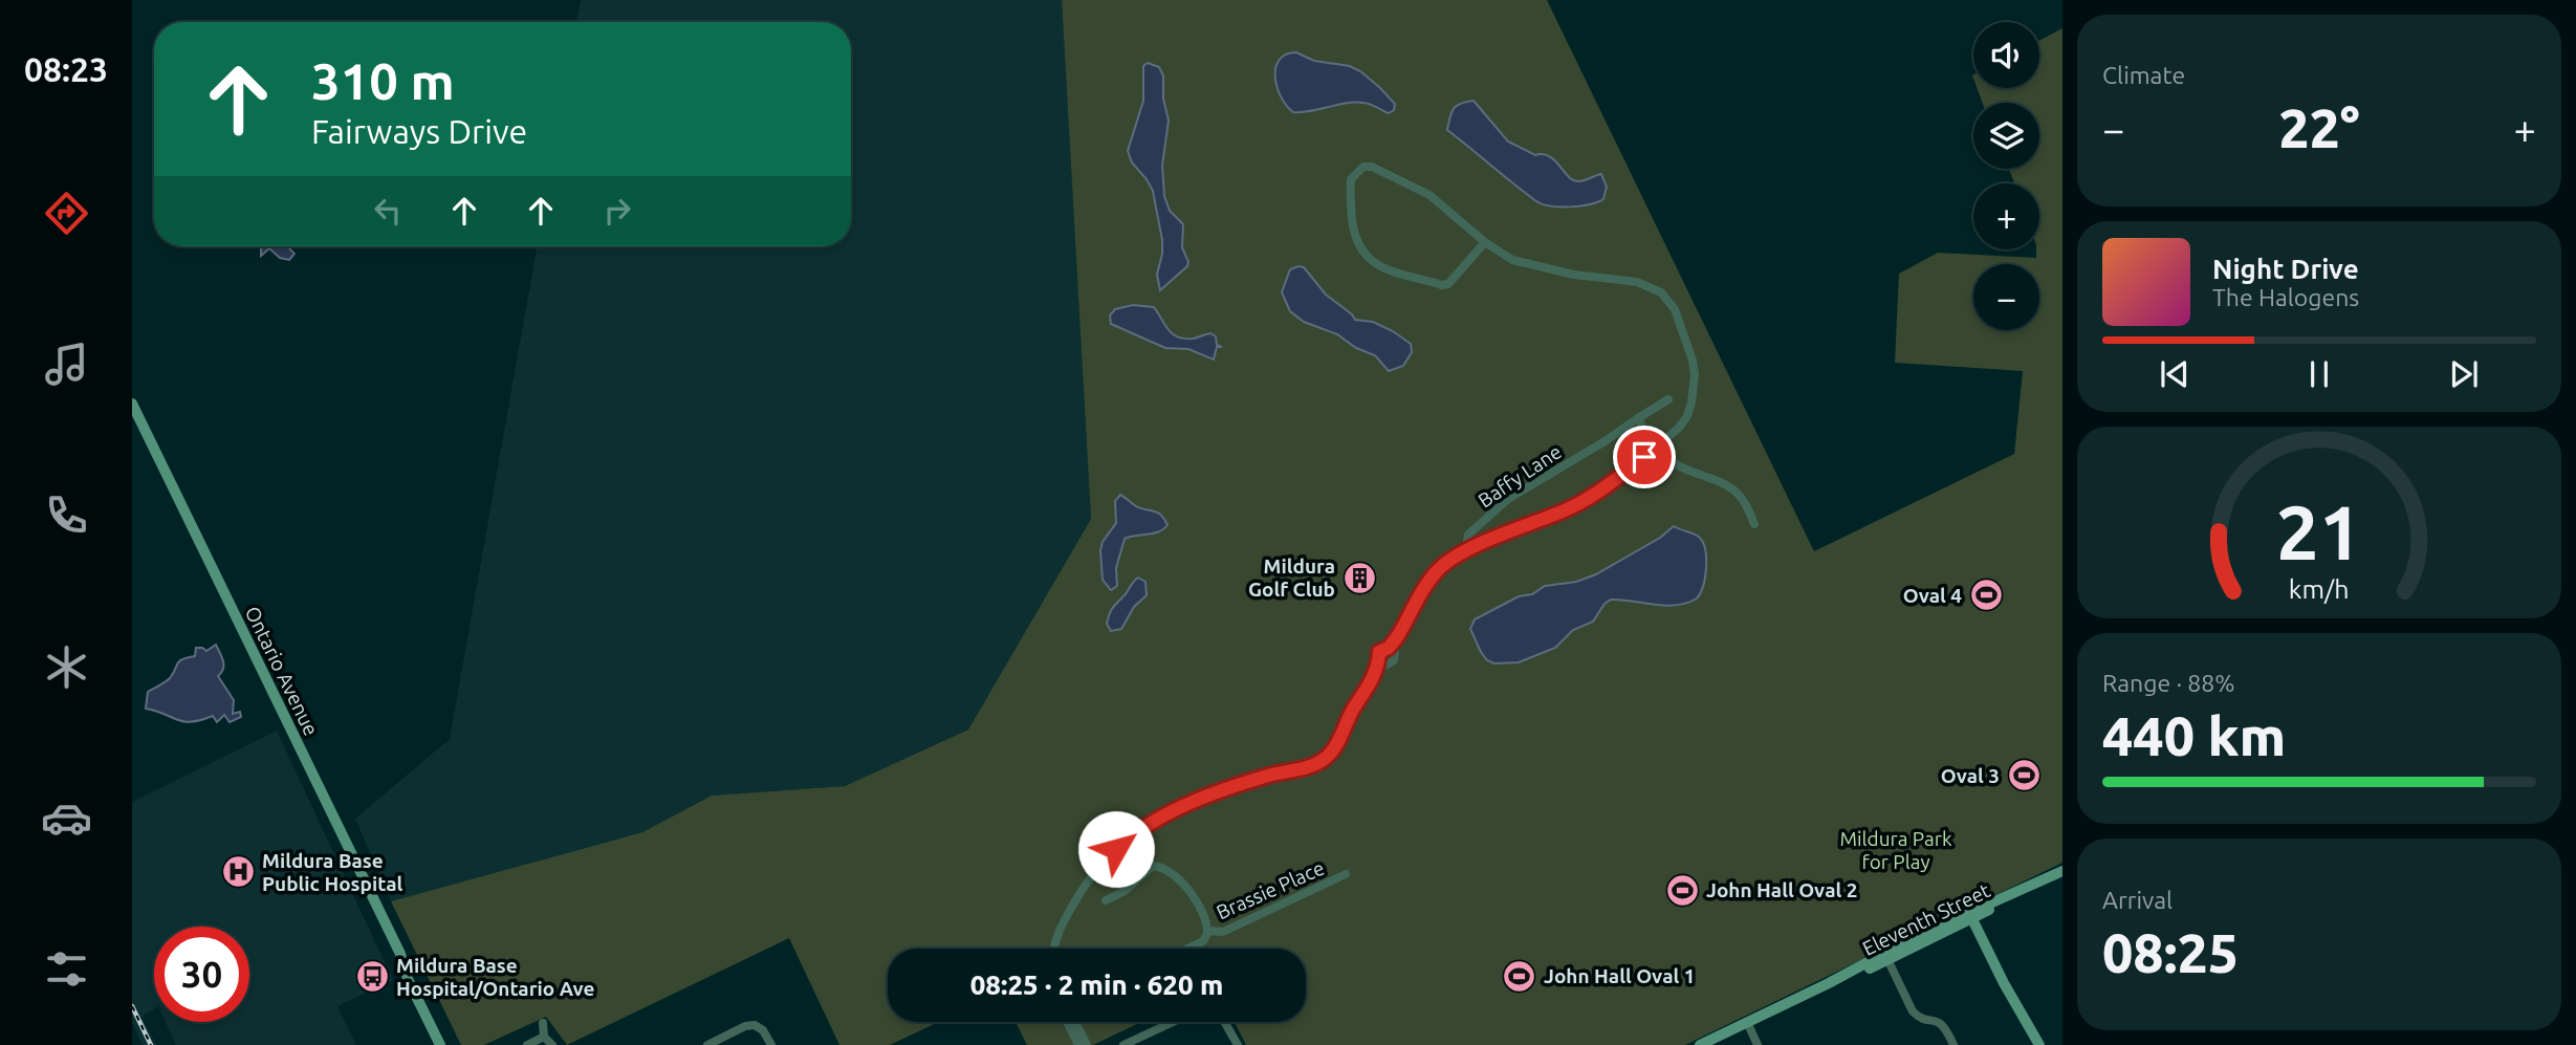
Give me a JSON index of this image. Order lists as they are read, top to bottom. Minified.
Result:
{"streets":{"street":["Baffy Lane","Ontario Avenue","Brassie Place","Eleventh Street"]},"parks":["Mildura Park for Play"],"places":{"building":["Mildura Golf Club"],"sports":["Oval 4","Oval 3","John Hall Oval 2","John Hall Oval 1"],"hospital":["Mildura Base Public Hospital"],"bus stop":["Mildura Base Hospital/Ontario Ave"]},"page":{"tabs":"08:23","tile":["Climate",["Range · 88%","440 km"],["Arrival","08:25"]],"map_buttons":["+","−"],"turn":["310 m","Fairways Drive"],"heat":["−","22°","+"],"song":["Night Drive","The Halogens"],"limit":"30","trip":"08:25 · 2 min · 620 m","gauge":["21","km/h"]}}
